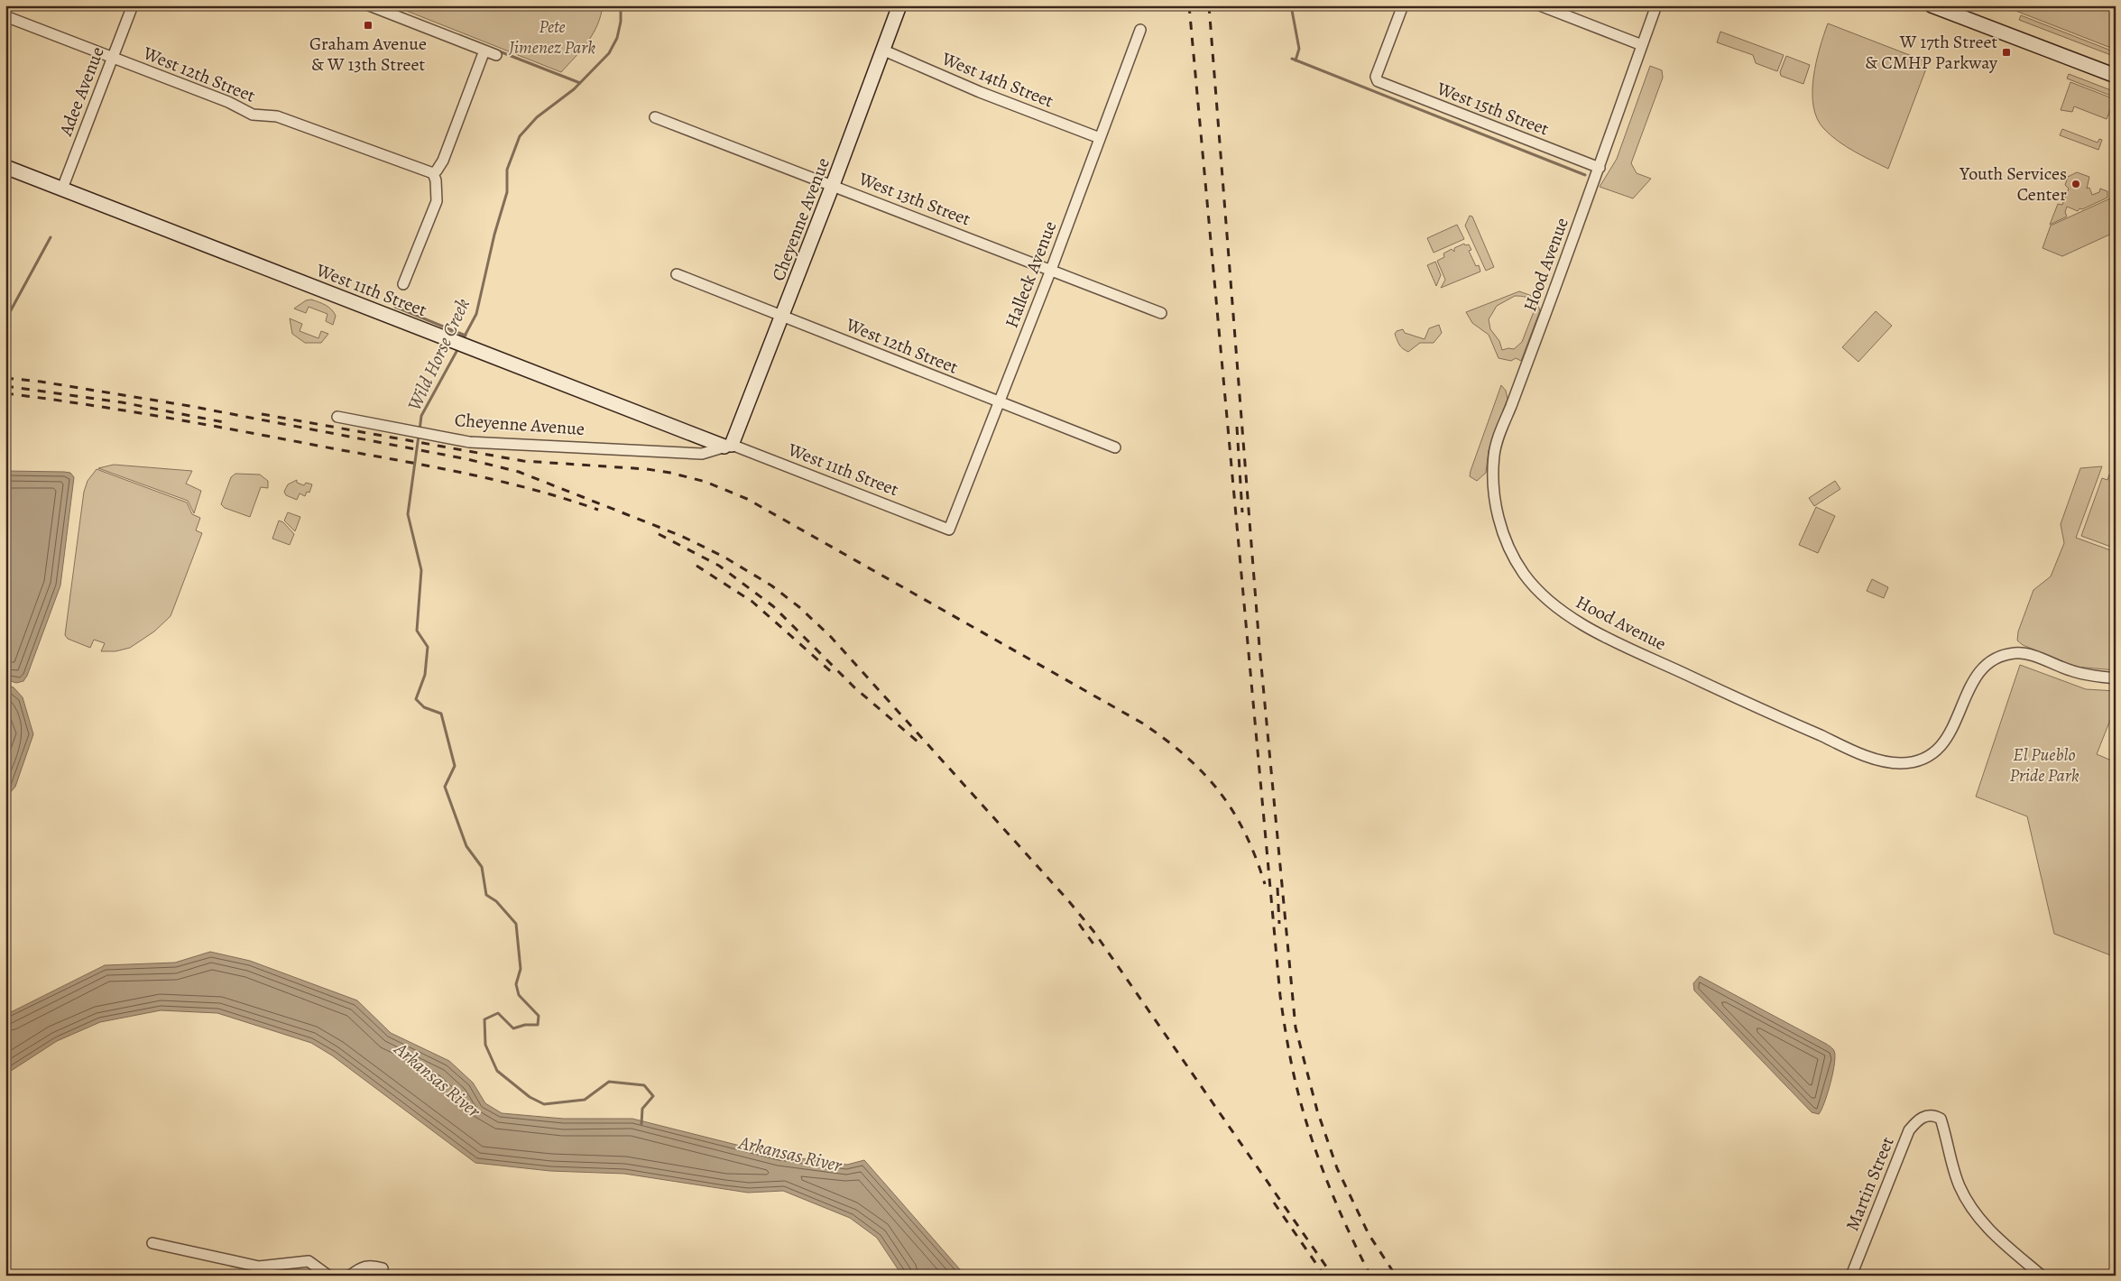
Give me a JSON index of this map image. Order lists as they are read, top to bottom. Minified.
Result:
{"streets":{"street":["West 12th Street","West 14th Street","Adee Avenue","West 15th Street","West 13th Street","Cheyenne Avenue","Hood Avenue","Halleck Avenue","West 11th Street","Martin Street"]},"crossings":[["West 12th Street","Adee Avenue"],["West 12th Street","Cheyenne Avenue"],["West 12th Street","Halleck Avenue"],["West 14th Street","Cheyenne Avenue"],["West 14th Street","Halleck Avenue"],["Adee Avenue","West 11th Street"],["West 15th Street","Hood Avenue"],["West 13th Street","Cheyenne Avenue"],["West 13th Street","Halleck Avenue"],["Cheyenne Avenue","West 11th Street"],["Halleck Avenue","West 11th Street"]],"water":["Wild Horse Creek","Arkansas River"],"parks":["Pete Jimenez Park","El Pueblo Pride Park"],"places":{"transit":["Graham Avenue & W 13th Street","W 17th Street & CMHP Parkway"],"other":["Youth Services Center"]}}
